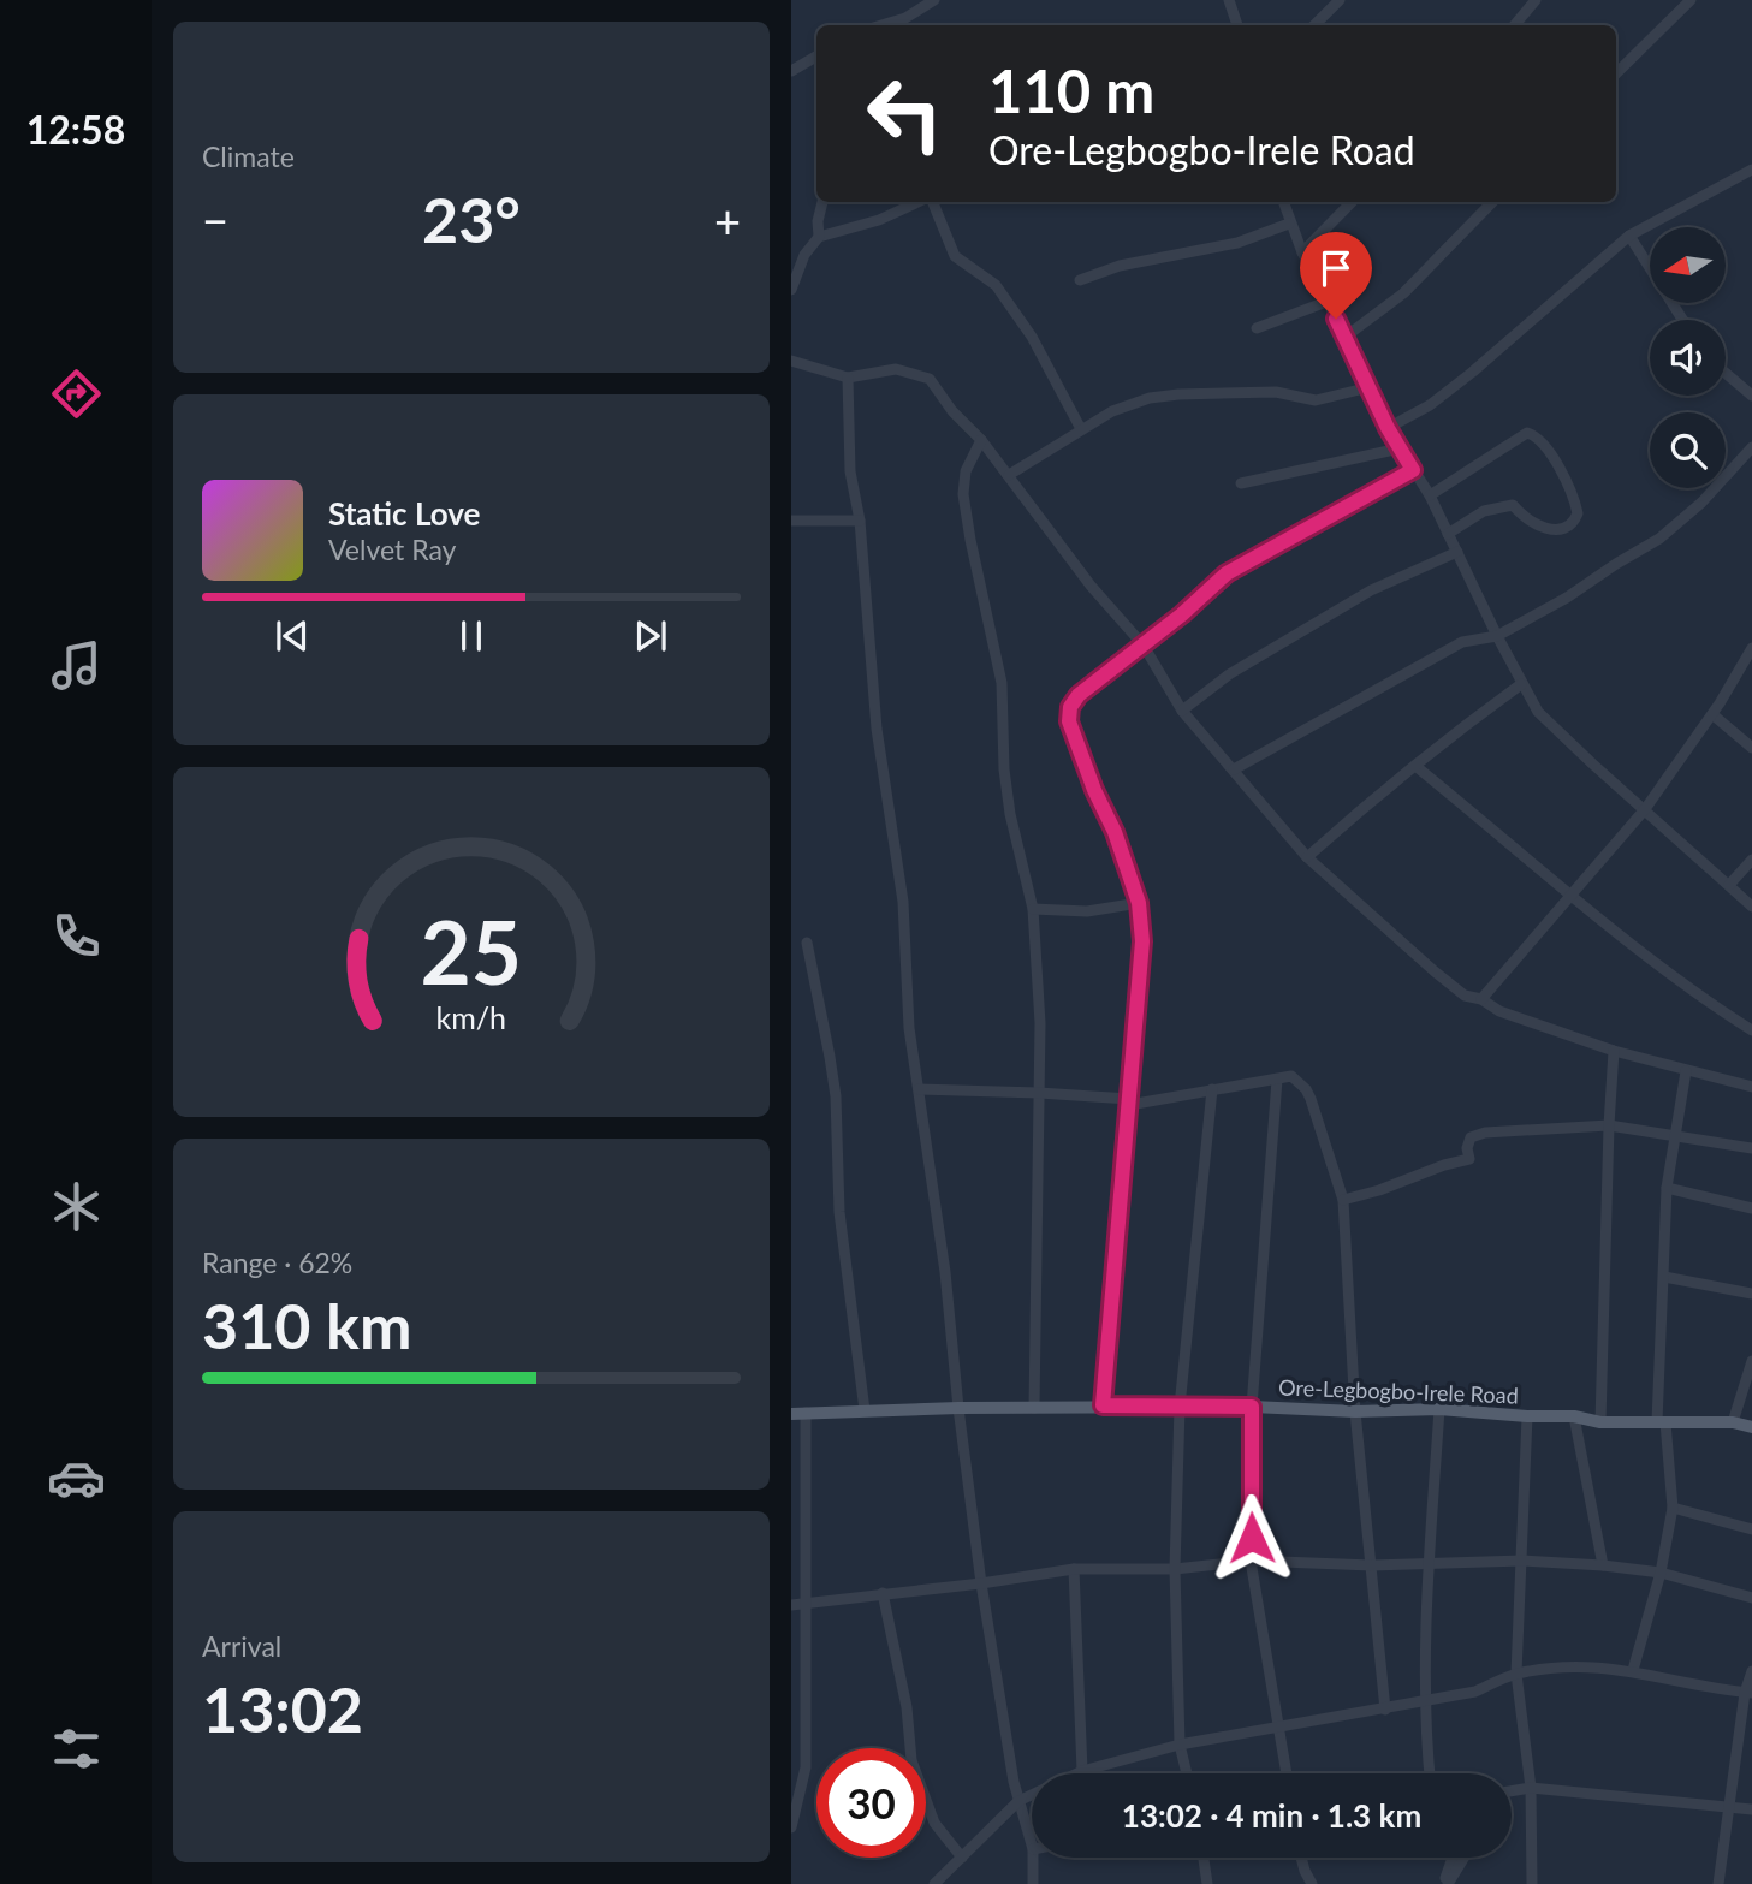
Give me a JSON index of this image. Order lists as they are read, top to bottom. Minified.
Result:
{"streets":{"main road":["Ore-Legbogbo-Irele Road"]},"north":"left","page":{"tabs":"12:58","tile":["Climate",["Range · 62%","310 km"],["Arrival","13:02"]],"turn":["110 m","Ore-Legbogbo-Irele Road"],"heat":["−","23°","+"],"song":["Static Love","Velvet Ray"],"limit":"30","trip":"13:02 · 4 min · 1.3 km","gauge":["25","km/h"]}}
